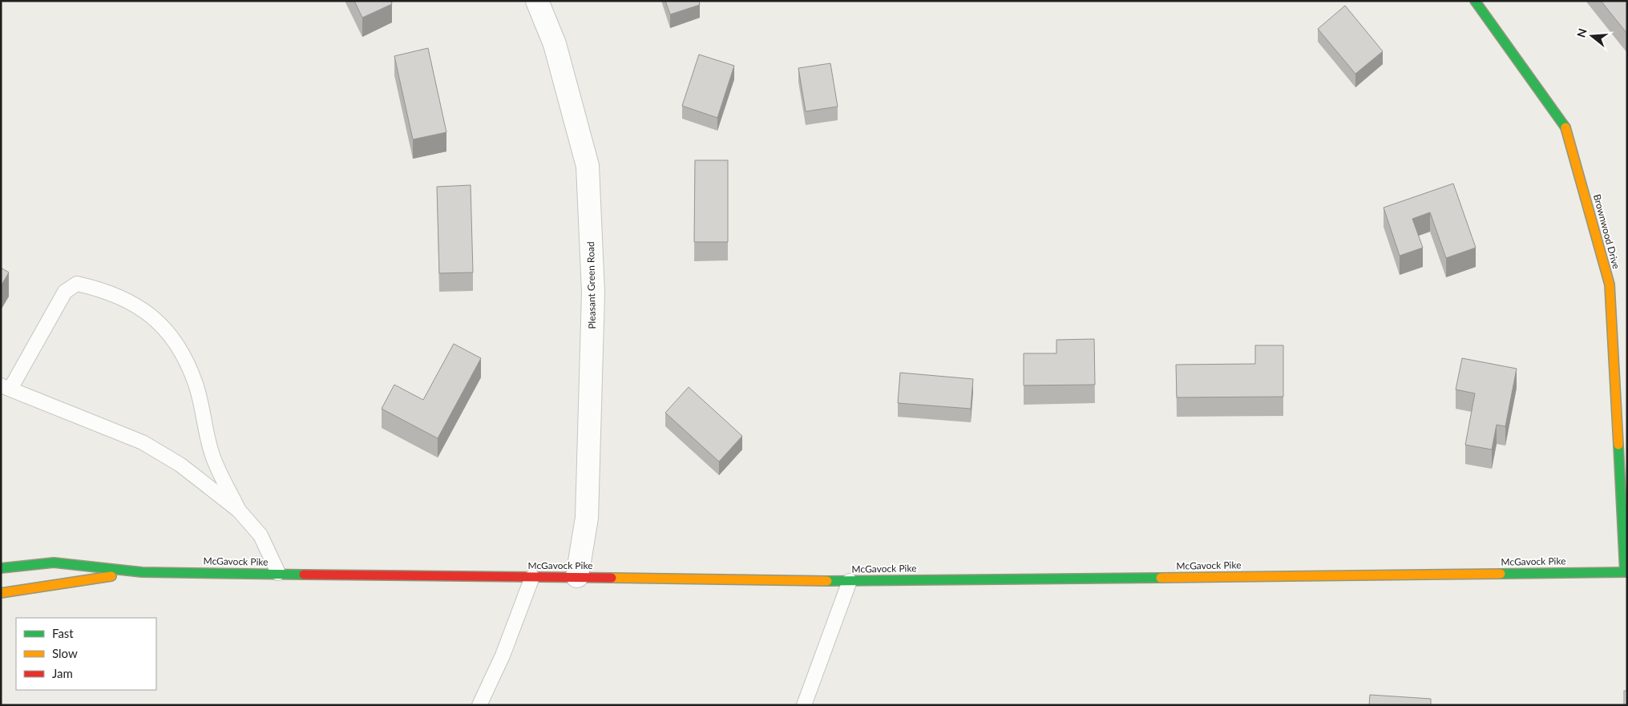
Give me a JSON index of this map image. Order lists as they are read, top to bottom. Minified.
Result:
{"streets":{"main road":["Brownwood Drive","McGavock Pike"],"street":["Pleasant Green Road"]},"crossings":[["Brownwood Drive","McGavock Pike"],["Pleasant Green Road","McGavock Pike"]],"legend":["Fast","Slow","Jam"],"north":"left"}
